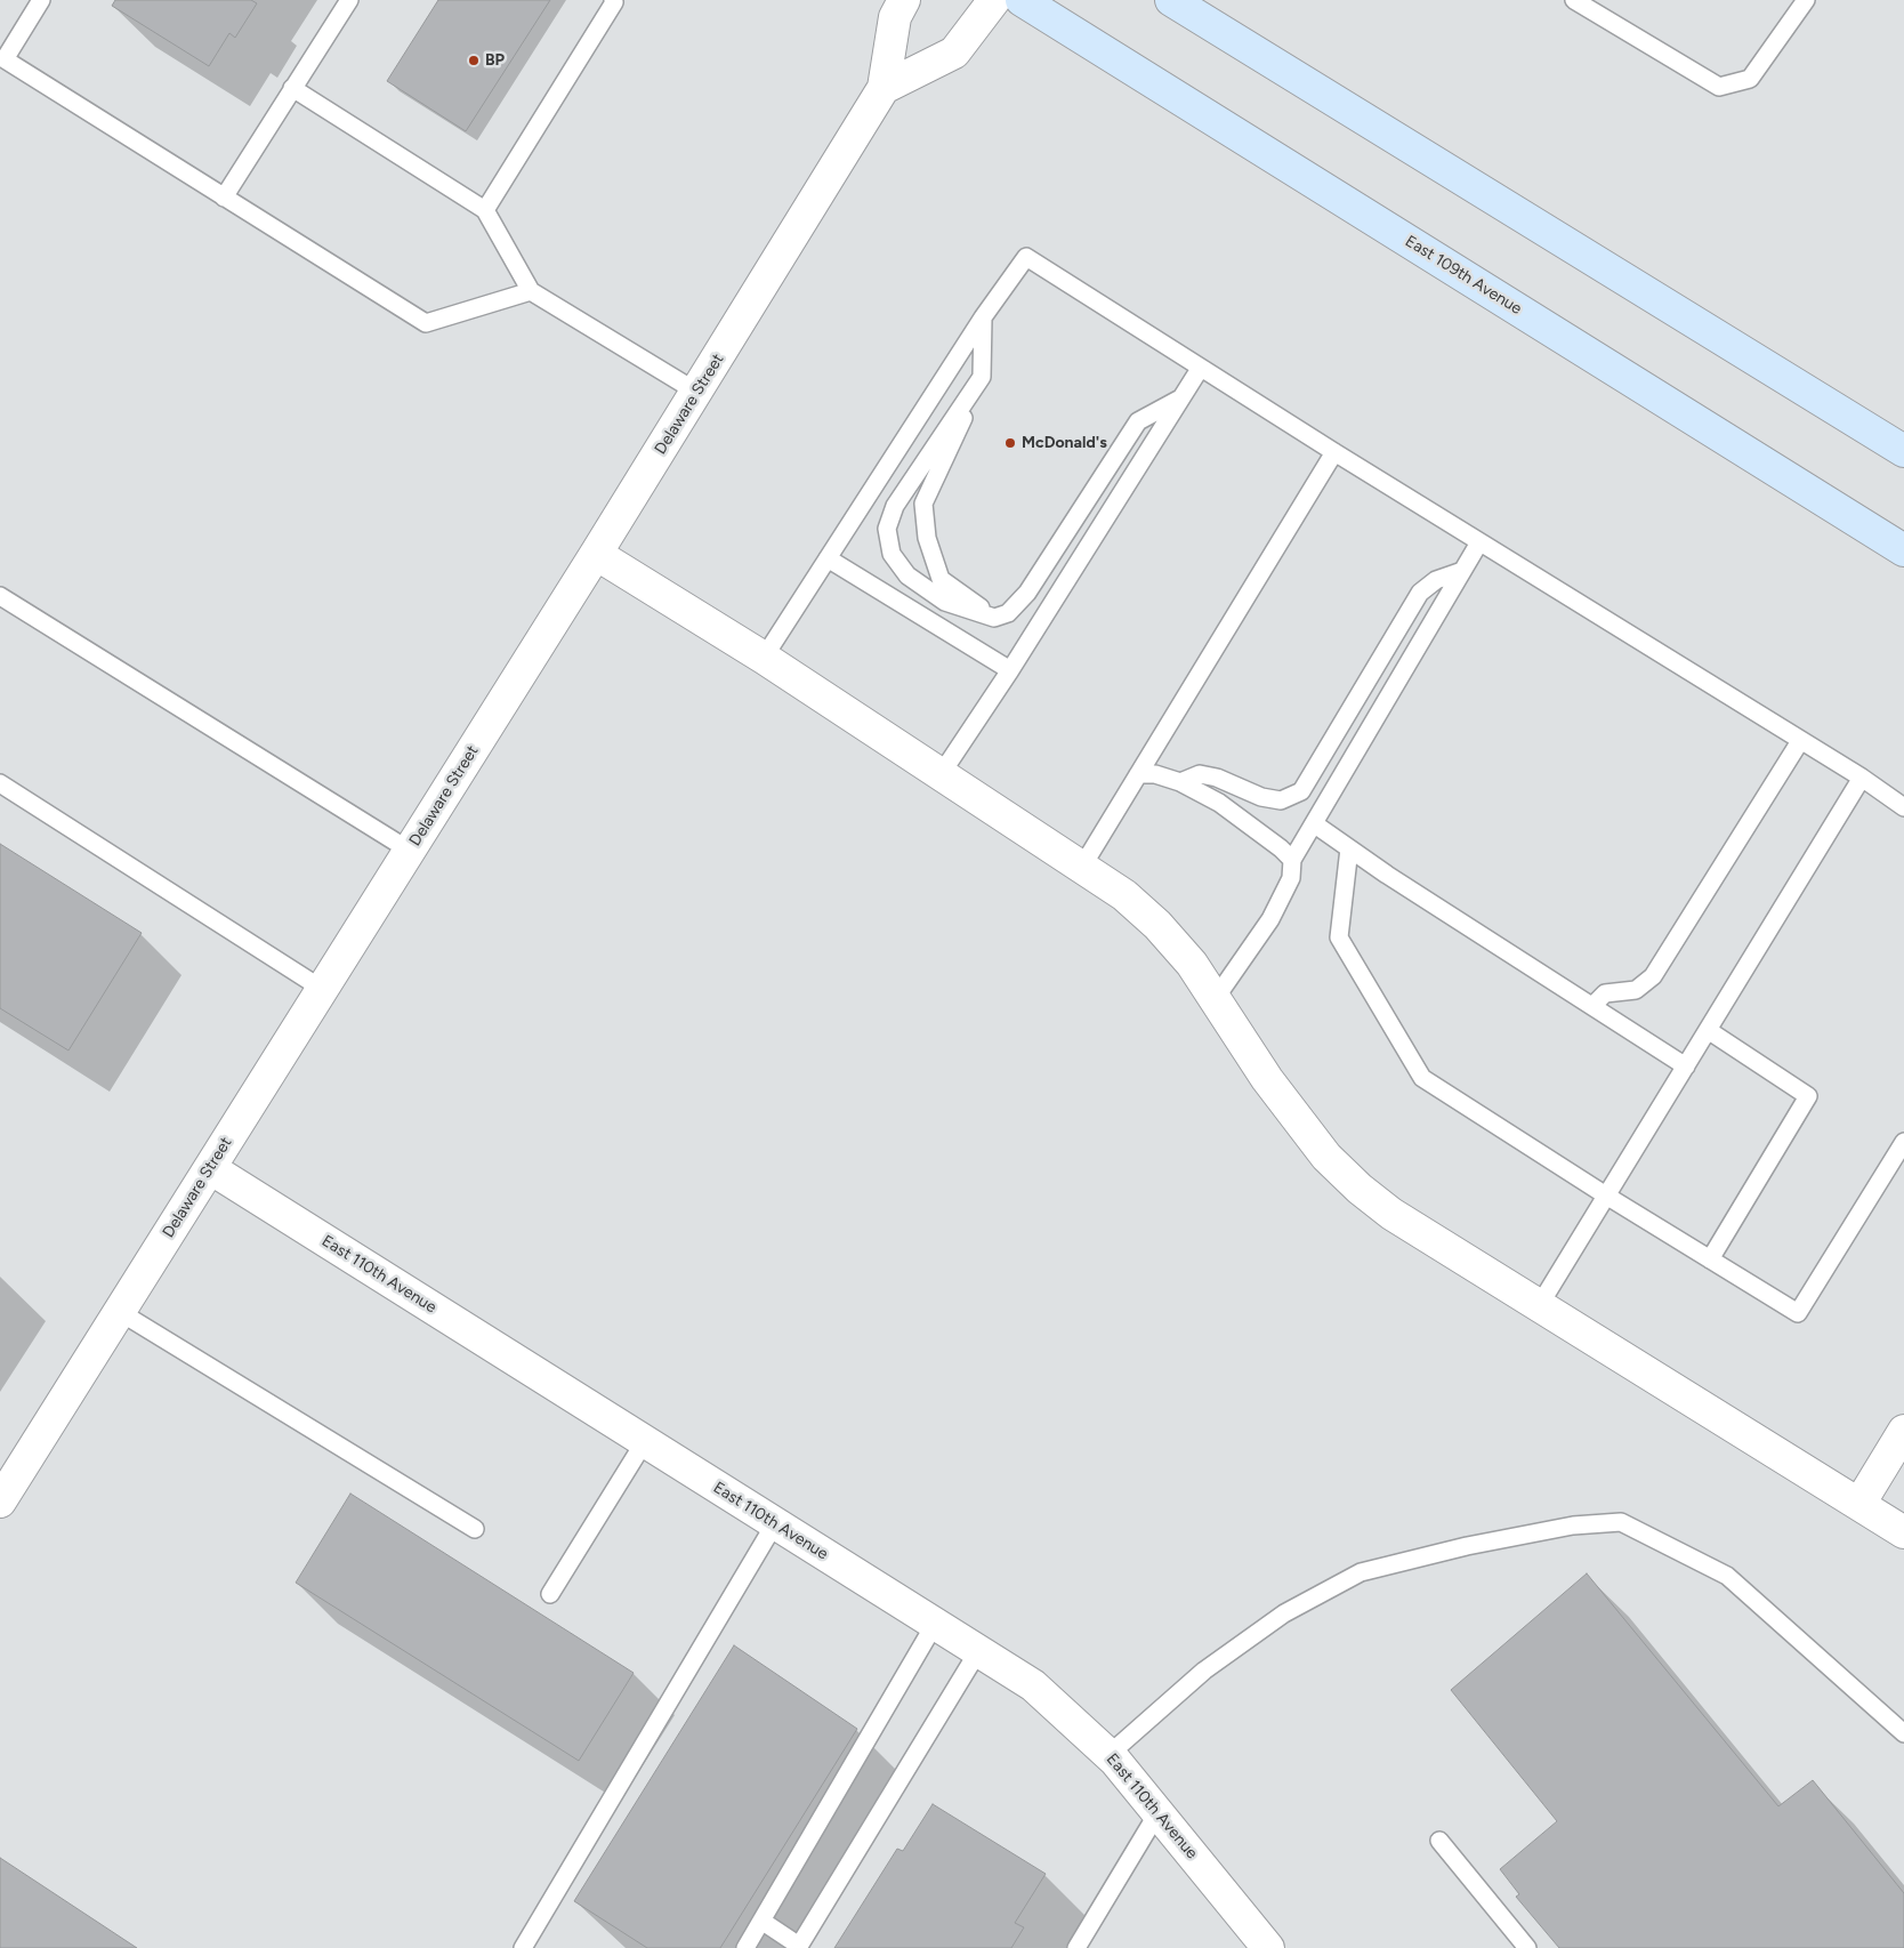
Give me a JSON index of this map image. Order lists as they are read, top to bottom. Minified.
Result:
{"streets":{"main road":["East 109th Avenue"],"street":["Delaware Street","East 110th Avenue"]},"crossings":[["Delaware Street","East 110th Avenue"]],"places":["BP","McDonald's"]}
